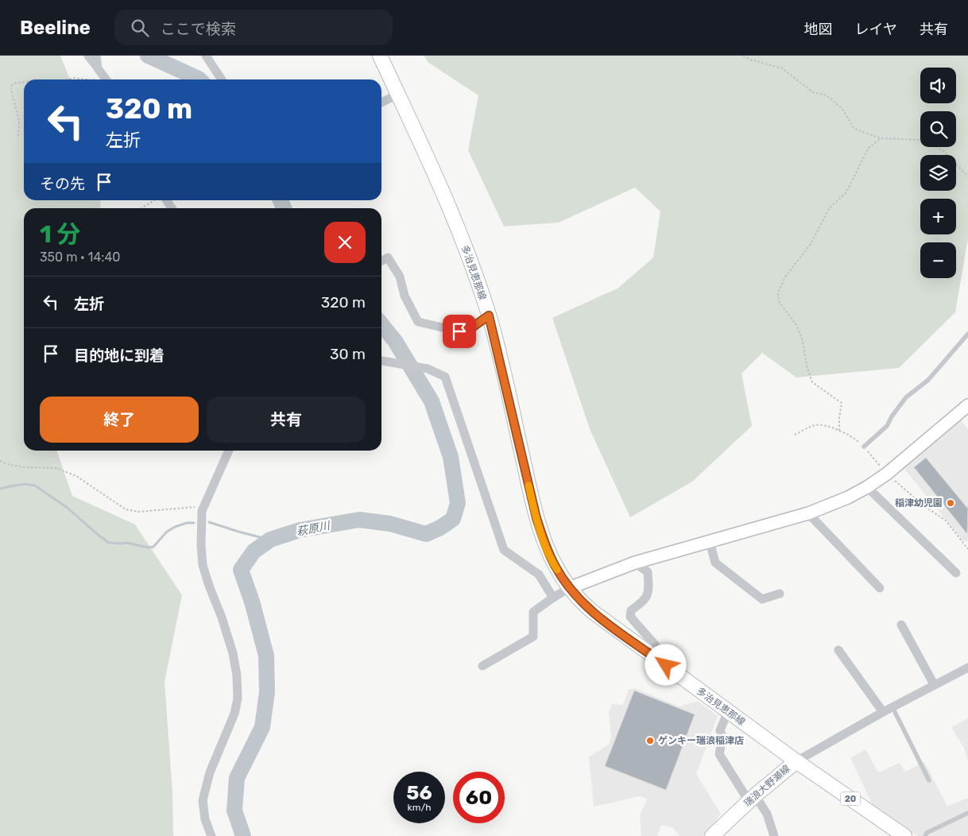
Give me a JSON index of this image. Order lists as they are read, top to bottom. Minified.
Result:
{"streets":{"main road":["多治見恵那線","瑞浪大野瀬線","20"]},"crossings":[["多治見恵那線","瑞浪大野瀬線"]],"water":["萩原川"],"places":["稲津幼児園","ゲンキー瑞浪稲津店"],"page":{"header":"Beeline","search":"ここで検索","nav":["地図","レイヤ","共有"],"map_buttons":["+","−"],"turn":["320 m","左折"],"then":"その先","heading":["1 分","350 m · 14:40"],"list":[{"name":"左折","value":"320 m"},{"name":"目的地に到着","value":"30 m"}],"buttons":["終了","共有"],"speed":"56 km/h","limit":"60"}}
